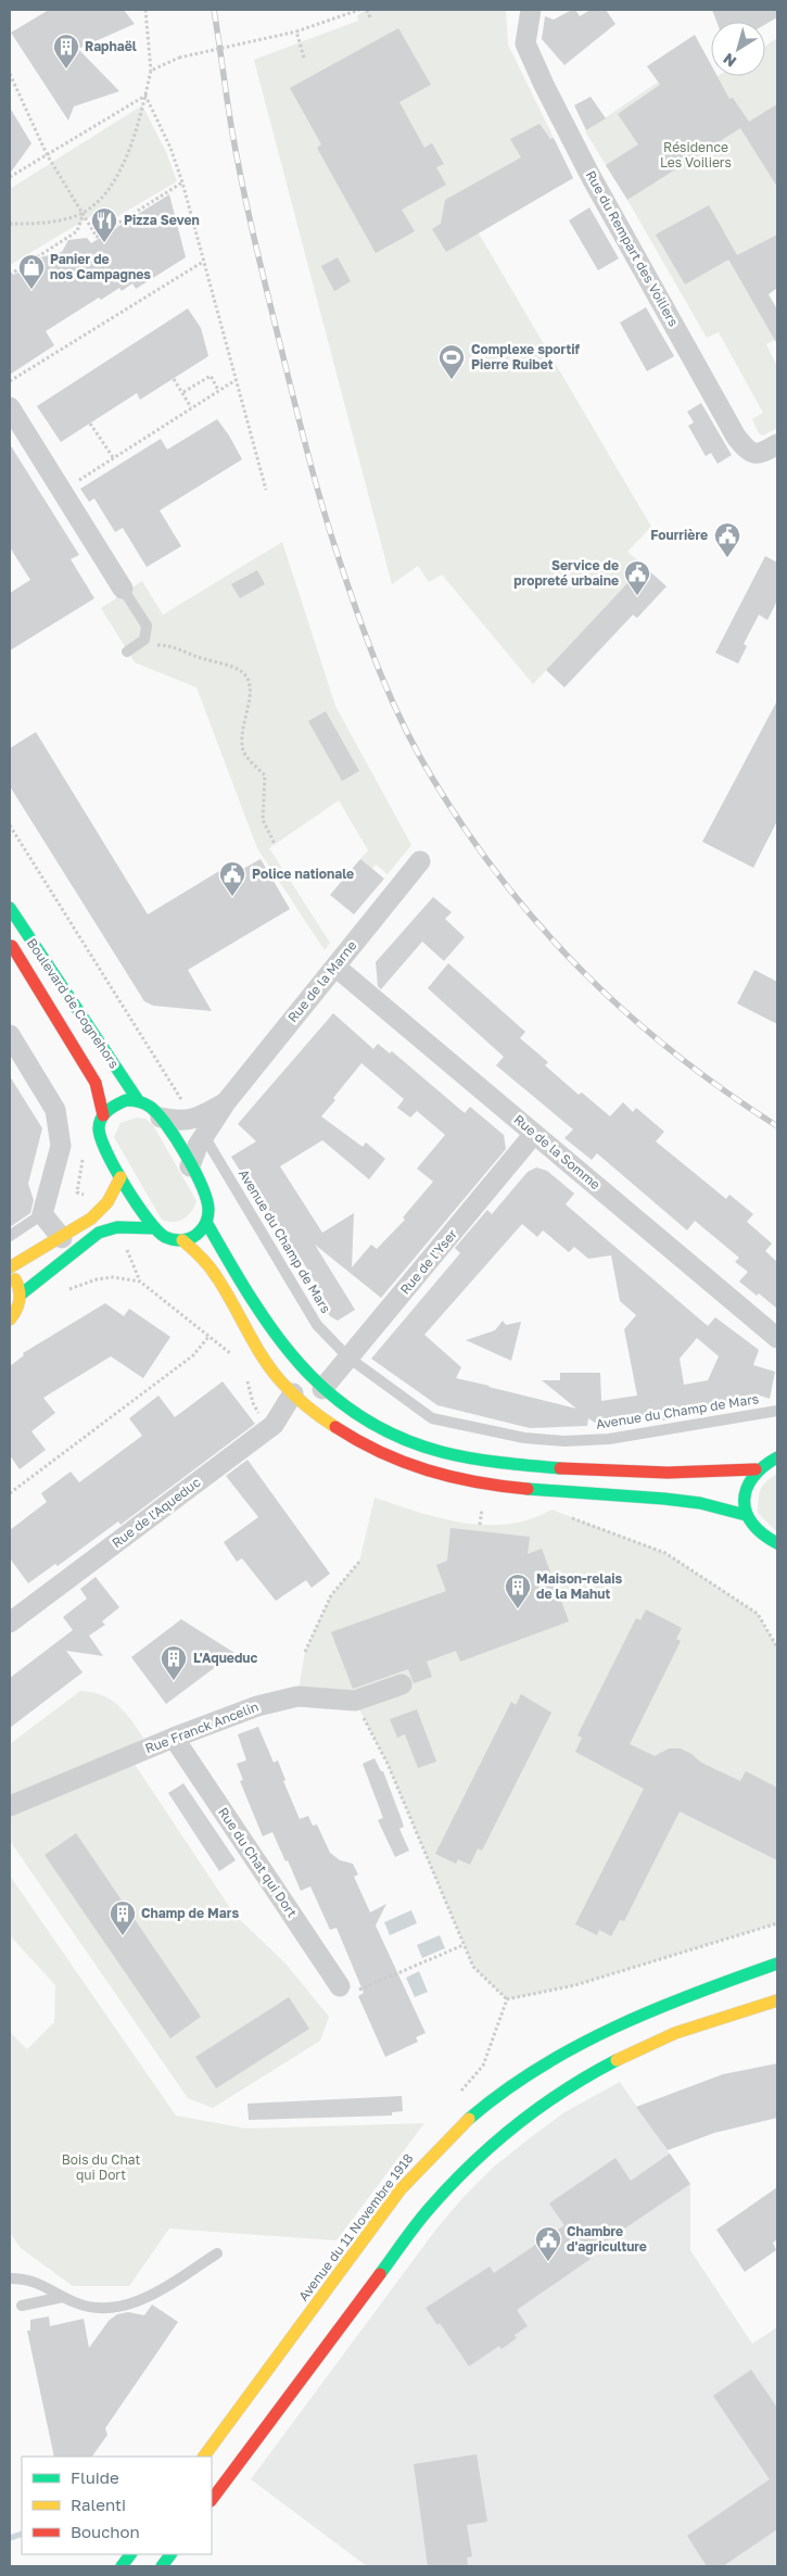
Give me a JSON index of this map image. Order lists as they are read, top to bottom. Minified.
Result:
{"streets":{"main road":["Boulevard de Cognehors","Avenue du 11 Novembre 1918"],"street":["Rue du Rempart des Voiliers","Rue de la Marne","Rue de la Somme","Rue de l'Yser","Rue de l'Aqueduc","Rue Franck Ancelin","Rue du Chat qui Dort"],"lane":["Avenue du Champ de Mars"]},"crossings":[["Rue de la Marne","Rue de la Somme"],["Rue de la Marne","Avenue du Champ de Mars"],["Rue de la Somme","Rue de l'Yser"],["Avenue du Champ de Mars","Rue de l'Yser"],["Rue Franck Ancelin","Rue du Chat qui Dort"]],"parks":["Résidence Les Voiliers","Bois du Chat qui Dort"],"places":{"building":["Raphaël","Maison-relais de la Mahut","L'Aqueduc","Champ de Mars"],"restaurant":["Pizza Seven"],"shop":["Panier de nos Campagnes"],"sports":["Complexe sportif Pierre Ruibet"],"public building":["Fourrière","Service de propreté urbaine","Police nationale","Chambre d'agriculture"]},"legend":["Fluide","Ralenti","Bouchon"],"north":"bottom left"}
